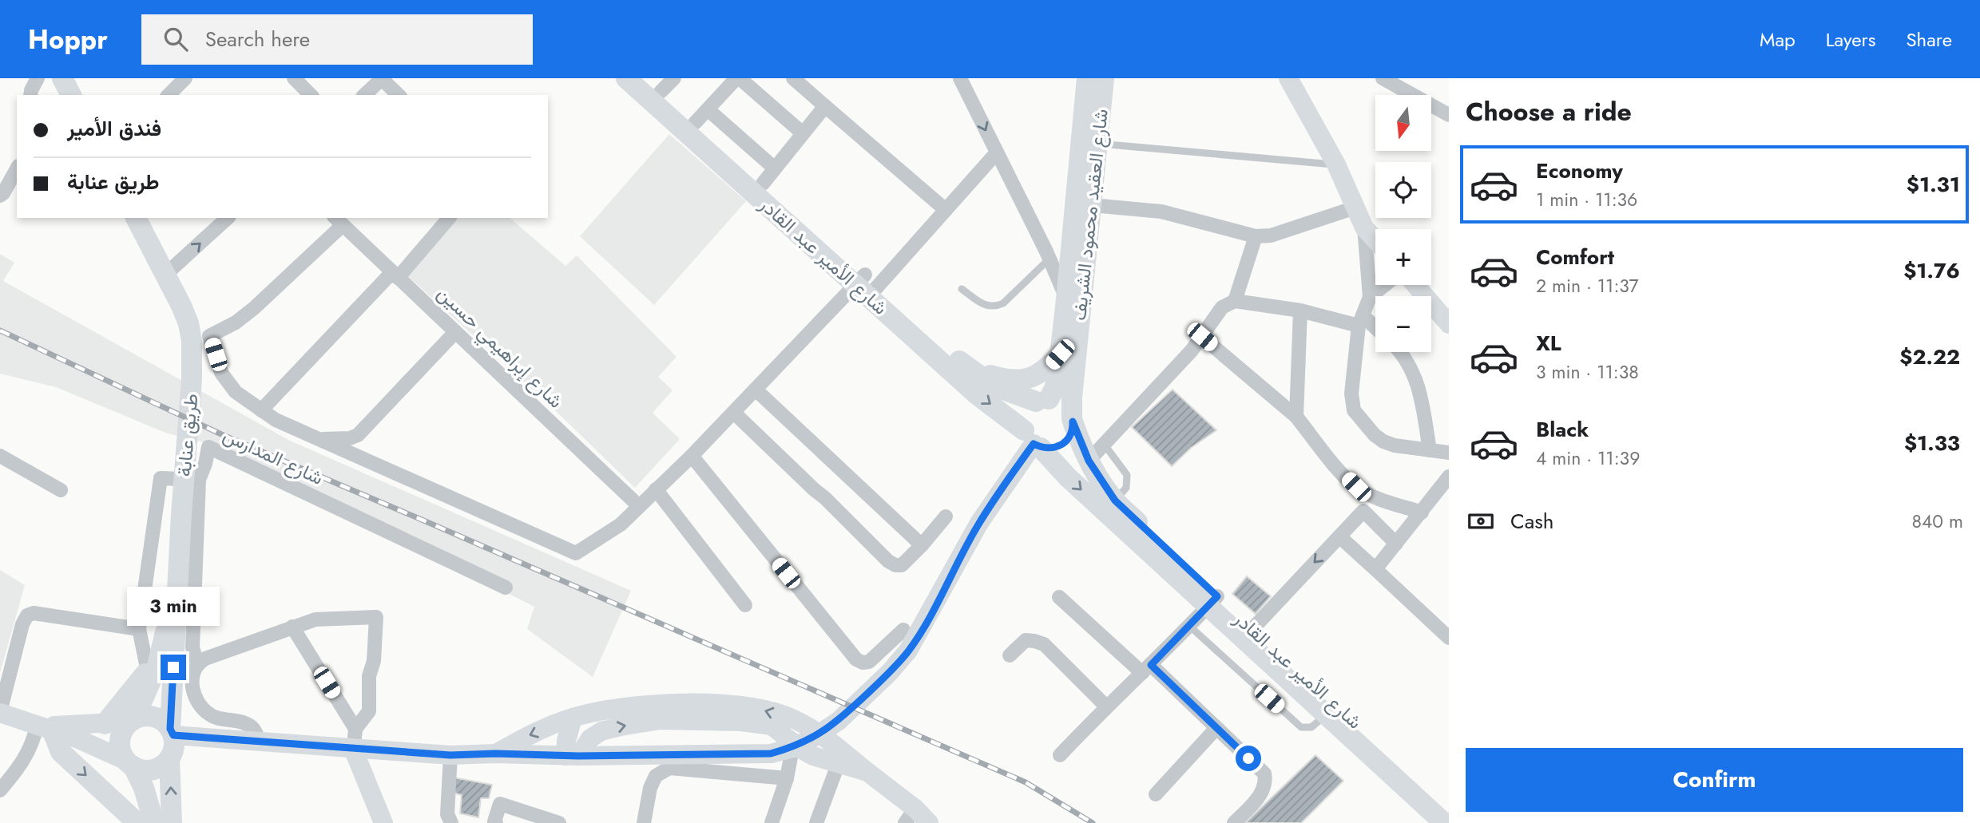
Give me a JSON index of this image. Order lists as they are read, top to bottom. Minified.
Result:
{"streets":{"main road":["شارع العقيد محمود الشريف","شارع الأمير عبد القادر","طريق عنابة"],"street":["شارع إبراهيمي حسين","شارع المدارس"]},"crossings":[["شارع العقيد محمود الشريف","شارع الأمير عبد القادر"]],"north":"bottom","page":{"header":"Hoppr","search":"Search here","nav":["Map","Layers","Share"],"heading":"Choose a ride","map_buttons":["+","−"],"banner":["فندق الأمير","طريق عنابة"],"list":[{"name":"Economy","note":"1 min · 11:36","value":"$1.31"},{"name":"Comfort","note":"2 min · 11:37","value":"$1.76"},{"name":"XL","note":"3 min · 11:38","value":"$2.22"},{"name":"Black","note":"4 min · 11:39","value":"$1.33"}],"pay":["Cash","840 m"],"bubble":"3 min","buttons":"Confirm"}}
